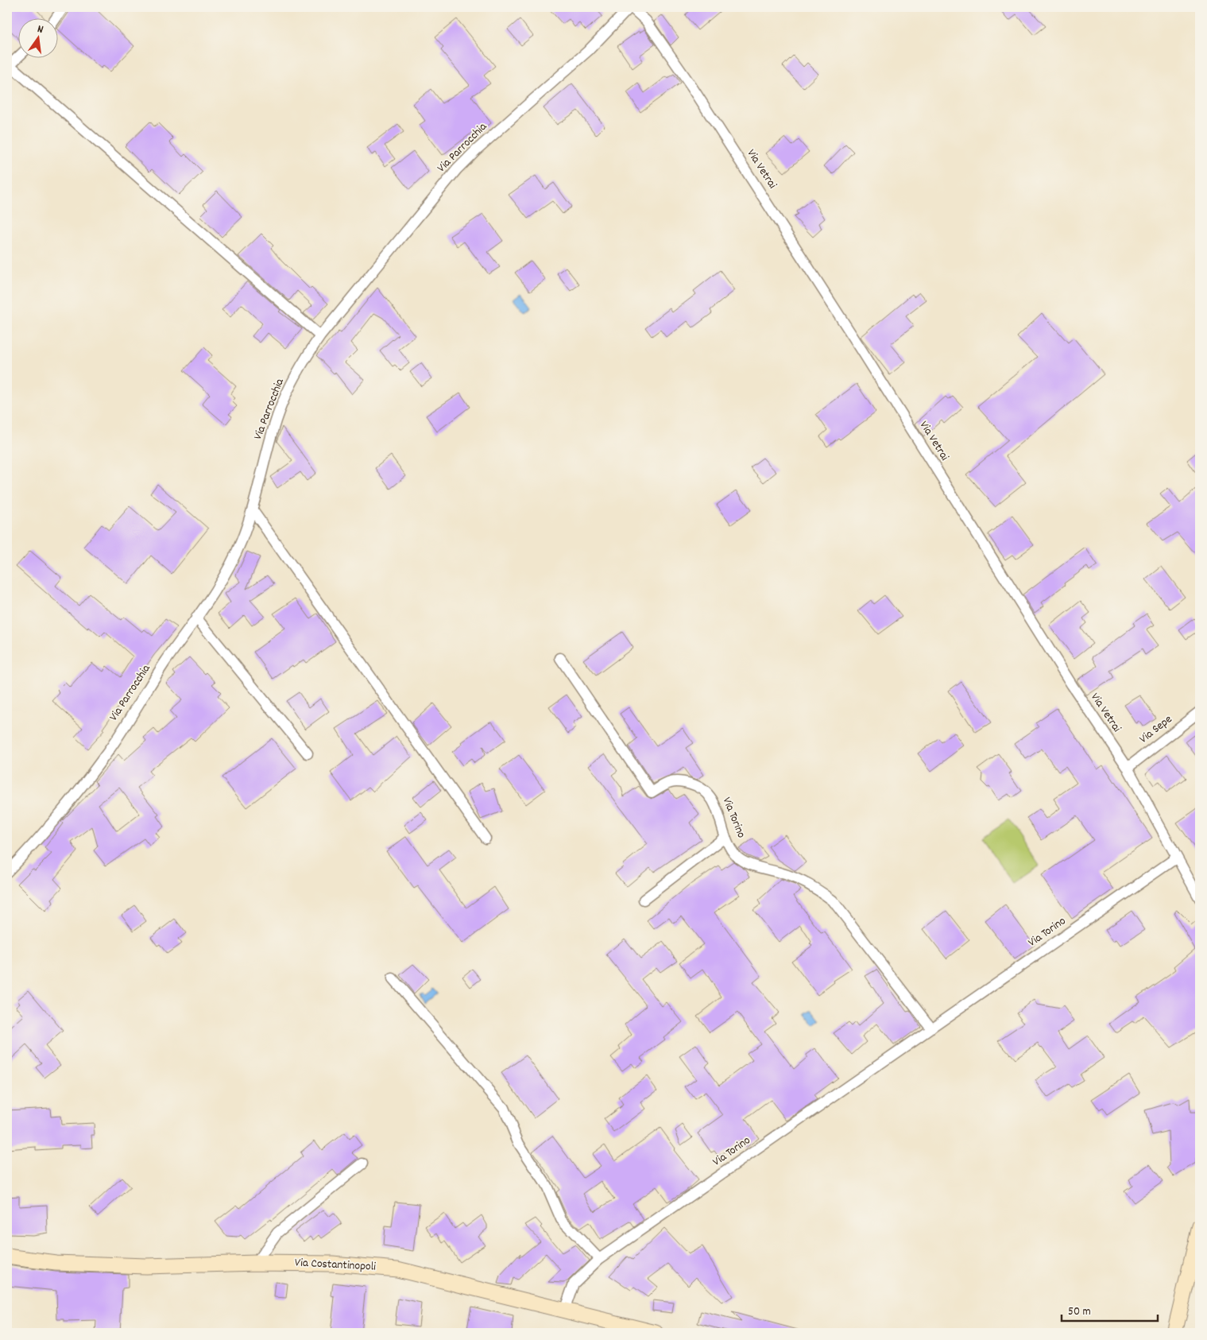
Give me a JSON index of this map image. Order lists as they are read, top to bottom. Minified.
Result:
{"streets":{"street":["Via Parrocchia","Via Vetrai","Via Sepe","Via Torino","Via Costantinopoli"]},"crossings":[["Via Parrocchia","Via Vetrai"],["Via Vetrai","Via Sepe"],["Via Vetrai","Via Torino"],["Via Torino","Via Costantinopoli"]],"scale_bar":"50 m","north":"top"}
